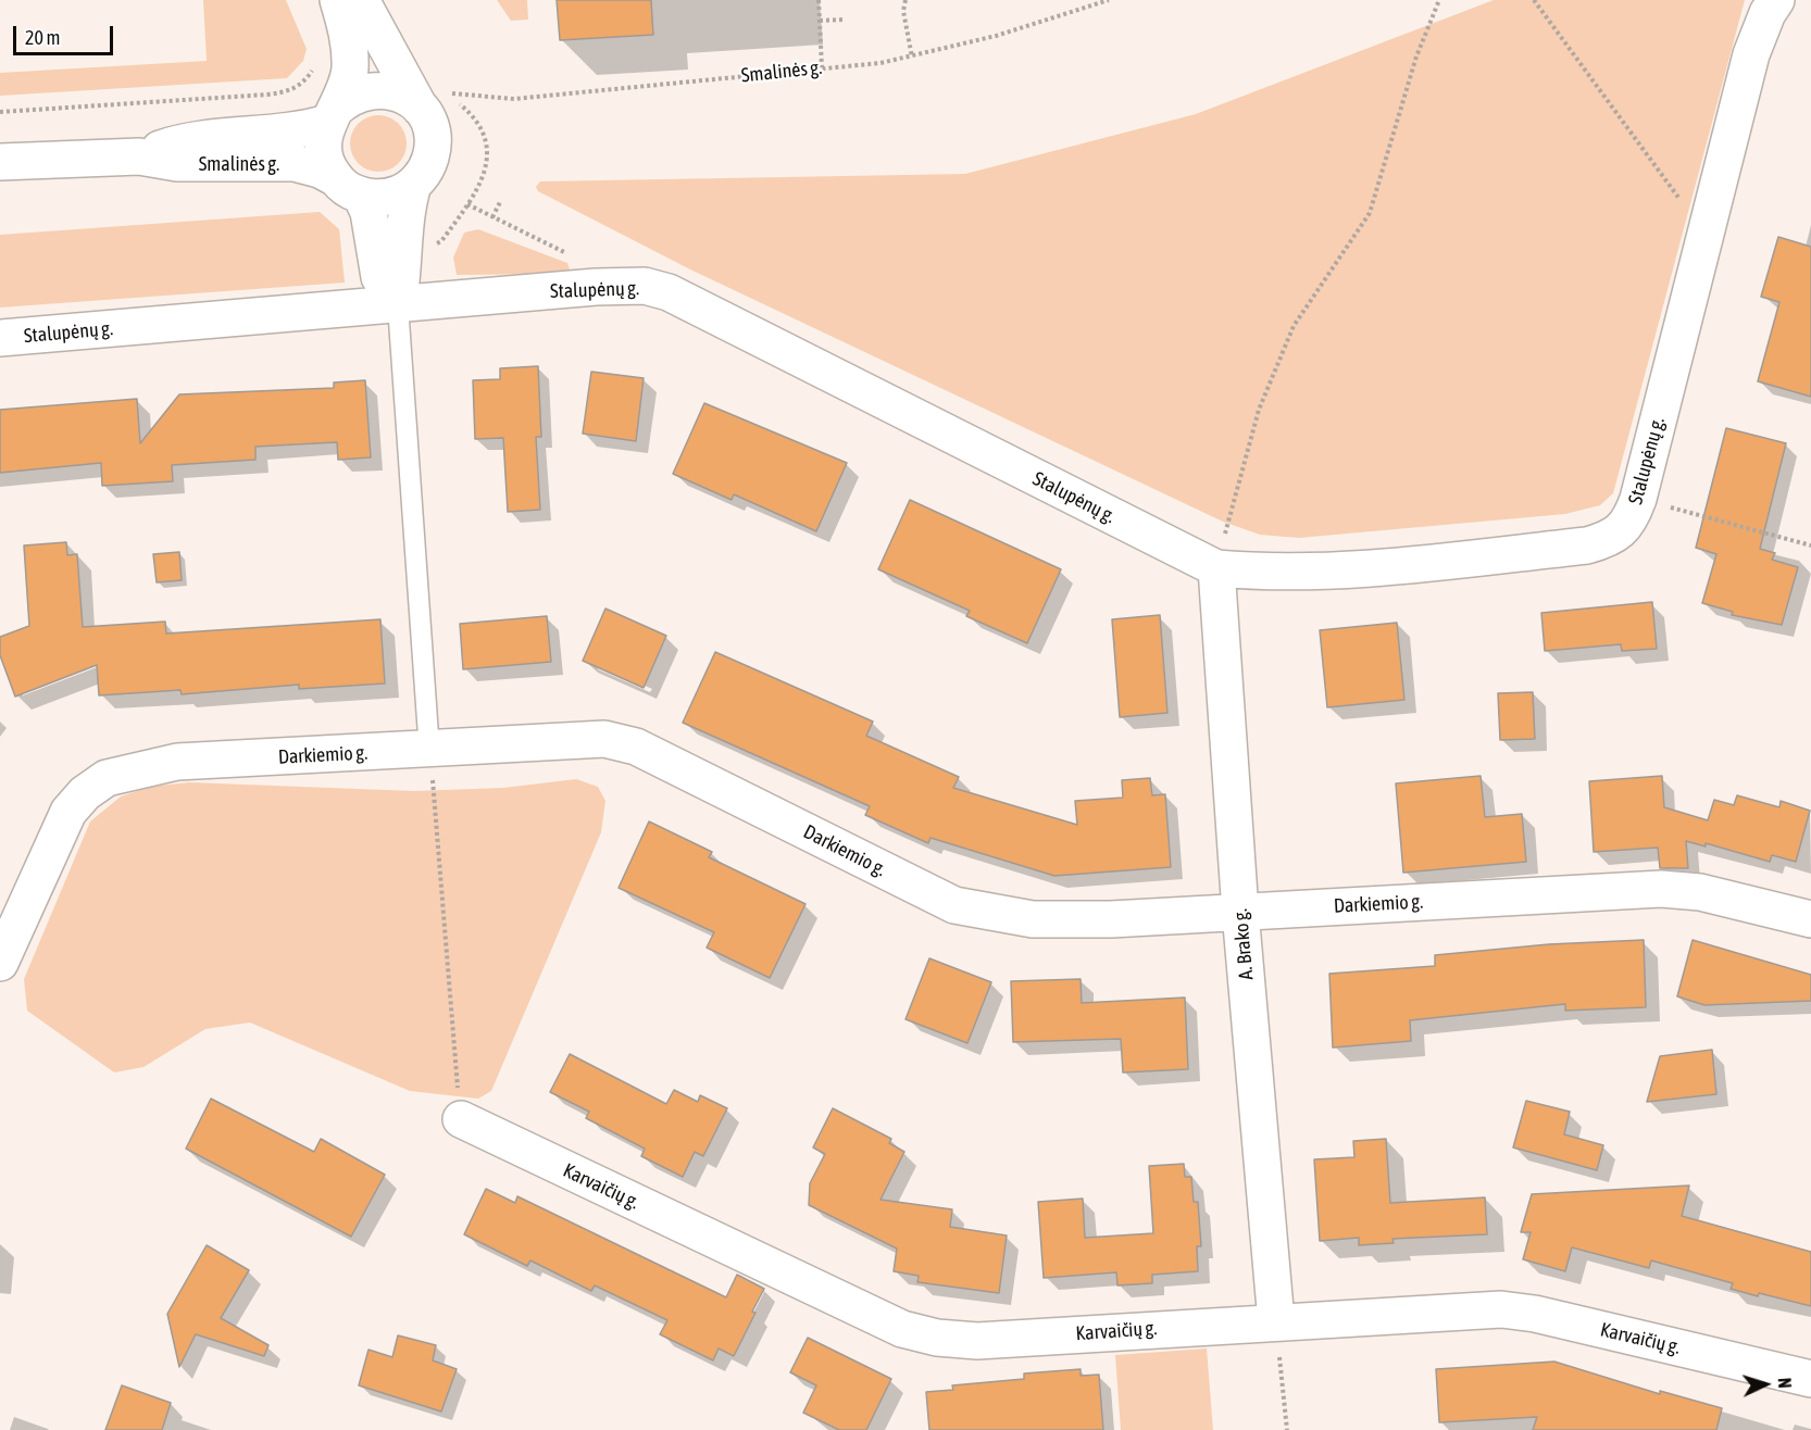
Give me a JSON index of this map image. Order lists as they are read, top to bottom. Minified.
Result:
{"streets":{"street":["Smalinės g.","Stalupėnų g.","Darkiemio g.","A. Brako g.","Karvaičių g."]},"crossings":[["Stalupėnų g.","A. Brako g."],["Darkiemio g.","A. Brako g."],["A. Brako g.","Karvaičių g."]],"scale_bar":"20 m","north":"right"}
